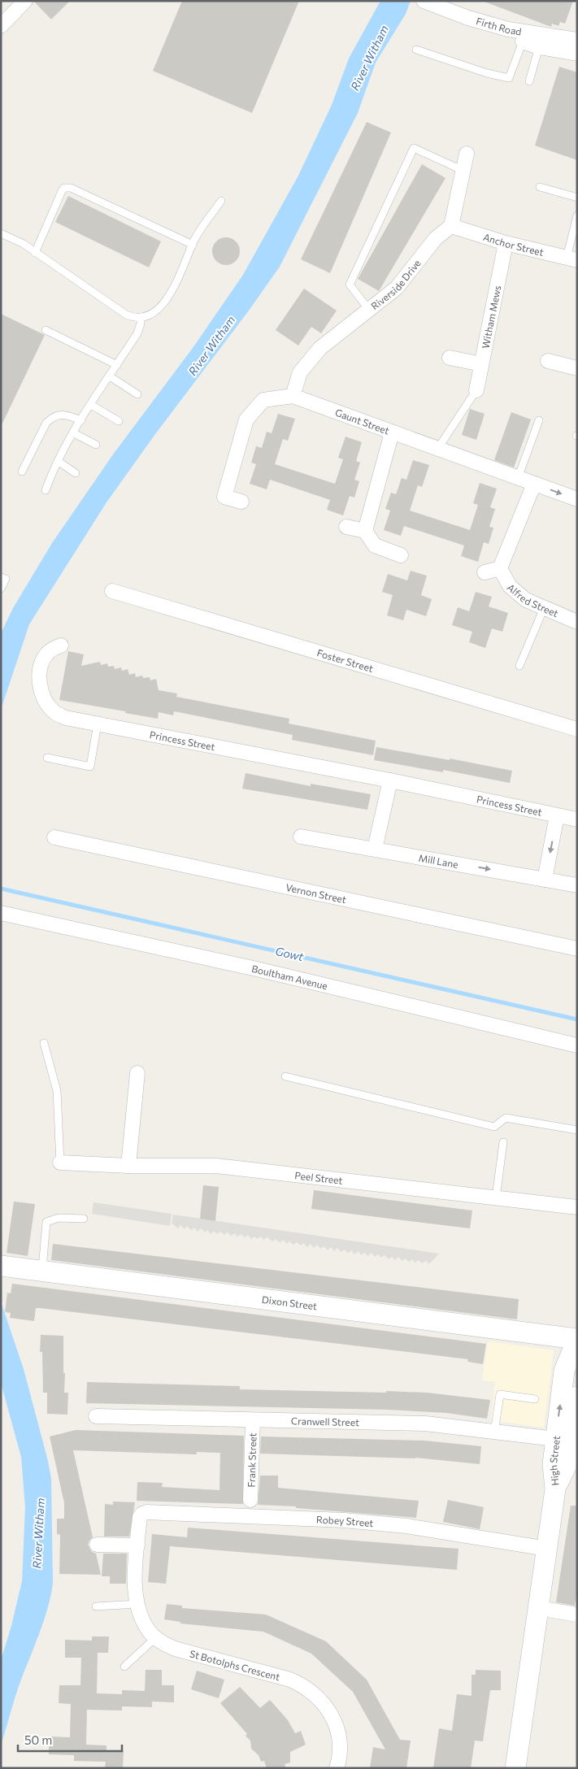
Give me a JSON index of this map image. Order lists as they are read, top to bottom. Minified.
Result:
{"streets":{"street":["Firth Road","Anchor Street","Riverside Drive","Witham Mews","Gaunt Street","Alfred Street","Foster Street","Princess Street","Mill Lane","Vernon Street","Boultham Avenue","Peel Street","Dixon Street","Cranwell Street","High Street","Frank Street","Robey Street","St Botolphs Crescent"]},"crossings":[["Anchor Street","Riverside Drive"],["Anchor Street","Witham Mews"],["Riverside Drive","Gaunt Street"],["Dixon Street","High Street"],["Cranwell Street","High Street"],["Cranwell Street","Frank Street"],["Robey Street","St Botolphs Crescent"]],"one_way":["Mill Lane"],"water":["River Witham","Gowt"],"scale_bar":"50 m"}
